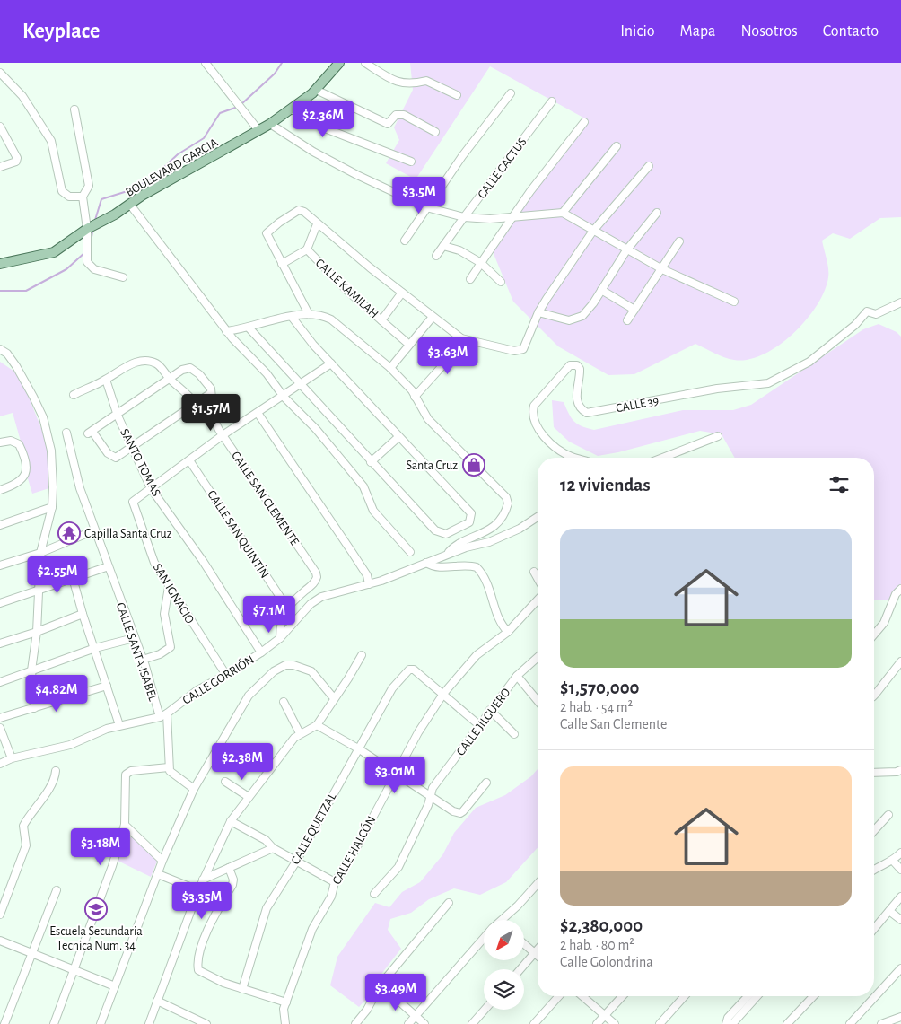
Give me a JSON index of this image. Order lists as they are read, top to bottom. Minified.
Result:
{"streets":{"main road":["BOULEVARD GARCIA"],"street":["CALLE CACTUS","CALLE KAMILAH","CALLE 39","SANTO TOMAS","CALLE SAN CLEMENTE","CALLE SAN QUINTÍN","SAN IGNACIO","CALLE SANTA ISABEL","CALLE GORRIÓN","CALLE JILGUERO","CALLE QUETZAL","CALLE HALCÓN"]},"crossings":[["SANTO TOMAS","CALLE SAN CLEMENTE"],["SANTO TOMAS","SAN IGNACIO"],["SANTO TOMAS","CALLE GORRIÓN"],["CALLE SAN CLEMENTE","CALLE SAN QUINTÍN"],["CALLE SAN CLEMENTE","CALLE GORRIÓN"],["SAN IGNACIO","CALLE GORRIÓN"],["CALLE SANTA ISABEL","CALLE GORRIÓN"],["CALLE QUETZAL","CALLE HALCÓN"]],"places":{"shop":["Santa Cruz"],"temple":["Capilla Santa Cruz"],"school or university":["Escuela Secundaria Tecnica Num. 34"]},"north":"bottom left","page":{"header":"Keyplace","nav":["Inicio","Mapa","Nosotros","Contacto"],"price":["$2.36M","$3.5M","$3.63M","$1.57M","$2.55M","$7.1M","$4.82M","$2.38M","$3.01M","$3.18M","$3.35M","$3.49M"],"heading":"12 viviendas","list":[{"name":"$1,570,000","note":"2 hab. · 54 m² · Calle San Clemente"},{"name":"$2,380,000","note":"2 hab. · 80 m² · Calle Golondrina"}]}}
